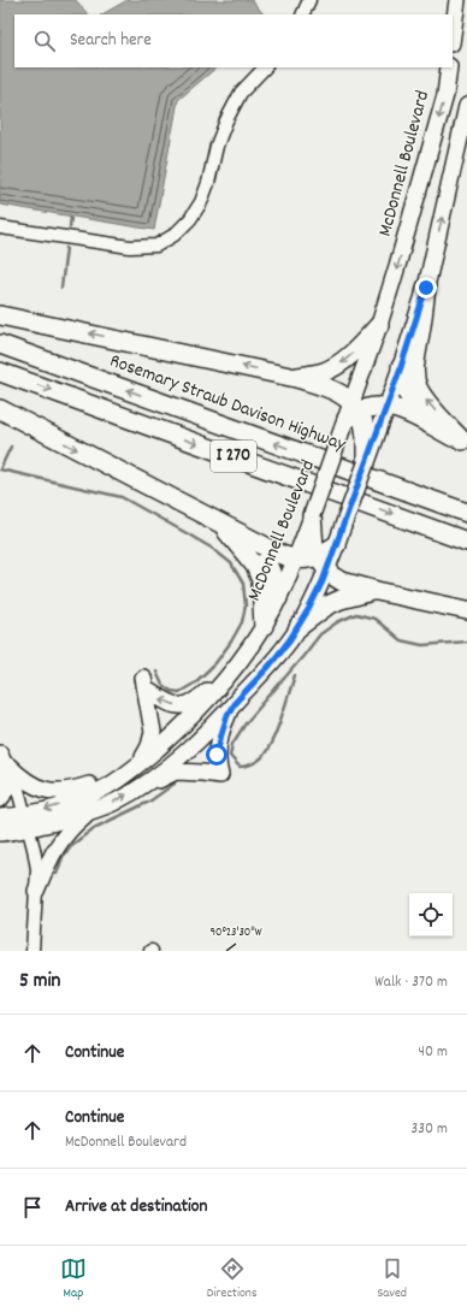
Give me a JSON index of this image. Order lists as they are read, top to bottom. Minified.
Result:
{"streets":{"highway":["Rosemary Straub Davison Highway","I 270"],"main road":["McDonnell Boulevard"]},"page":{"search":"Search here","heading":["5 min","Walk · 370 m"],"list":[["Continue","40 m"],["Continue","McDonnell Boulevard","330 m"],"Arrive at destination"],"nav":["Map","Directions","Saved"]},"coordinates":["90°23'30\"W"]}
